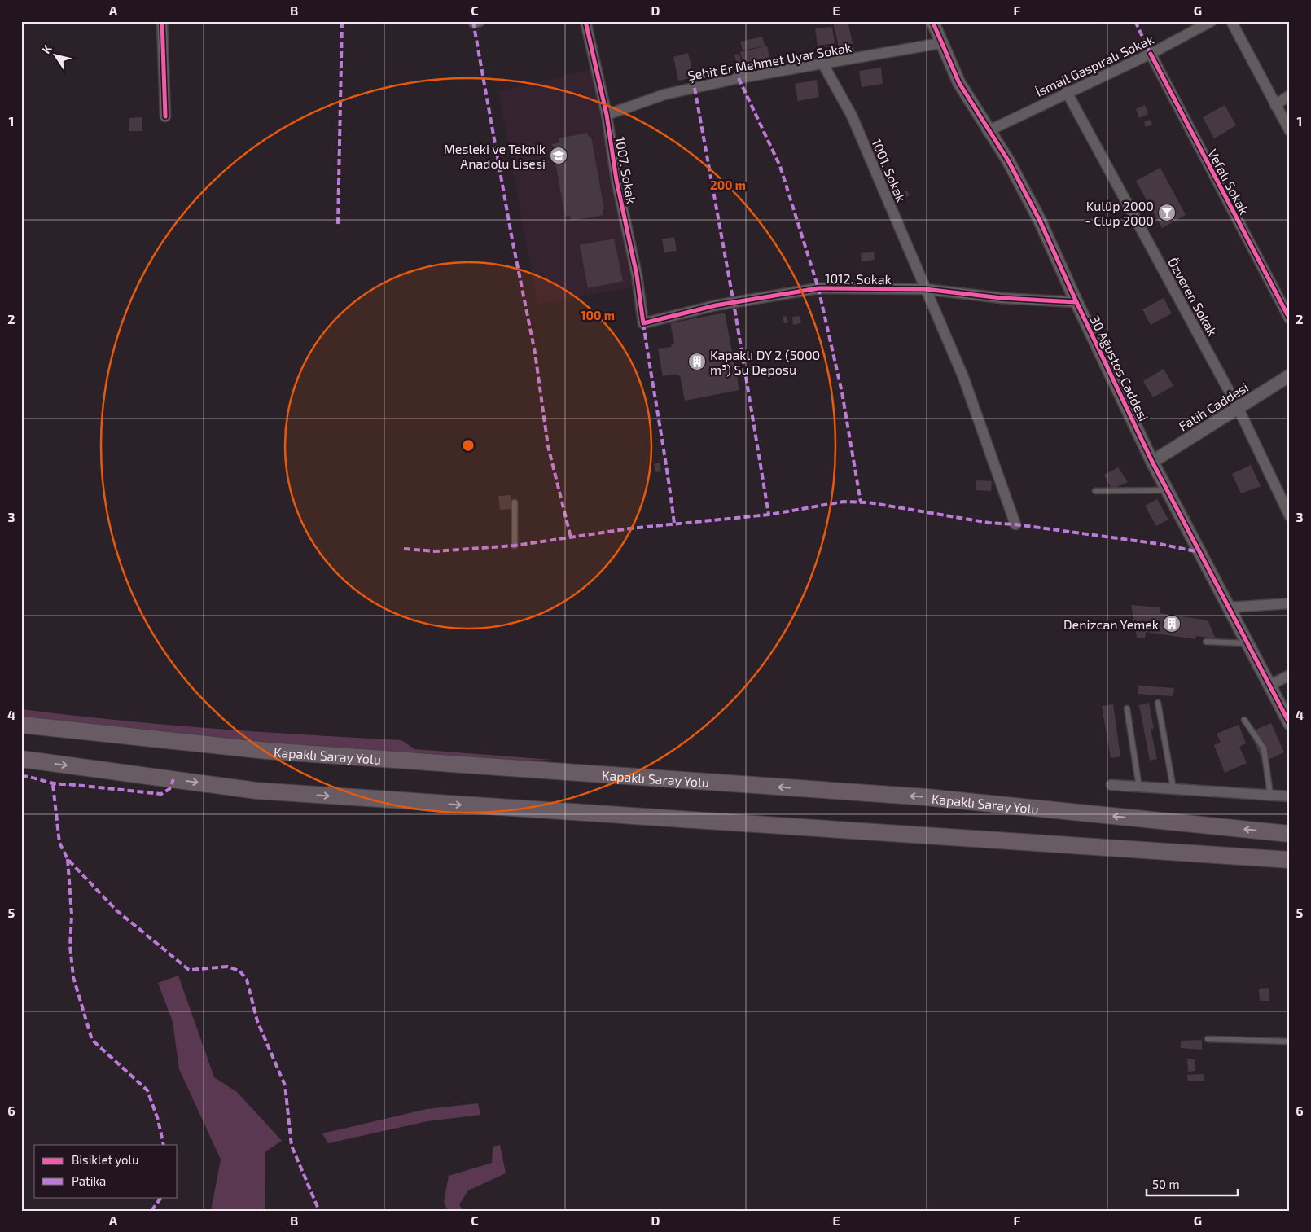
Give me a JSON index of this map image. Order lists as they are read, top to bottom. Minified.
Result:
{"streets":{"highway":["Kapaklı Saray Yolu"],"street":["Şehit Er Mehmet Uyar Sokak","İsmail Gaspıralı Sokak","1007. Sokak","1001. Sokak","Vefalı Sokak","1012. Sokak","Özveren Sokak","30 Ağustos Caddesi","Fatih Caddesi"]},"crossings":[["Şehit Er Mehmet Uyar Sokak","1007. Sokak"],["Şehit Er Mehmet Uyar Sokak","1001. Sokak"],["Şehit Er Mehmet Uyar Sokak","30 Ağustos Caddesi"],["İsmail Gaspıralı Sokak","Vefalı Sokak"],["İsmail Gaspıralı Sokak","Özveren Sokak"],["İsmail Gaspıralı Sokak","30 Ağustos Caddesi"],["1007. Sokak","1012. Sokak"],["1001. Sokak","1012. Sokak"],["1012. Sokak","30 Ağustos Caddesi"],["Özveren Sokak","Fatih Caddesi"],["30 Ağustos Caddesi","Fatih Caddesi"]],"places":{"school or university":["Mesleki ve Teknik Anadolu Lisesi"],"bar":["Kulüp 2000 - Clup 2000"],"building":["Kapaklı DY 2 (5000 m³) Su Deposu","Denizcan Yemek"]},"legend":["Bisiklet yolu","Patika"],"scale_bar":"50 m","north":"top left","grid":{"columns":["A","B","C","D","E","F","G"],"rows":["1","2","3","4","5","6"]},"rings":["200 m","100 m"]}
